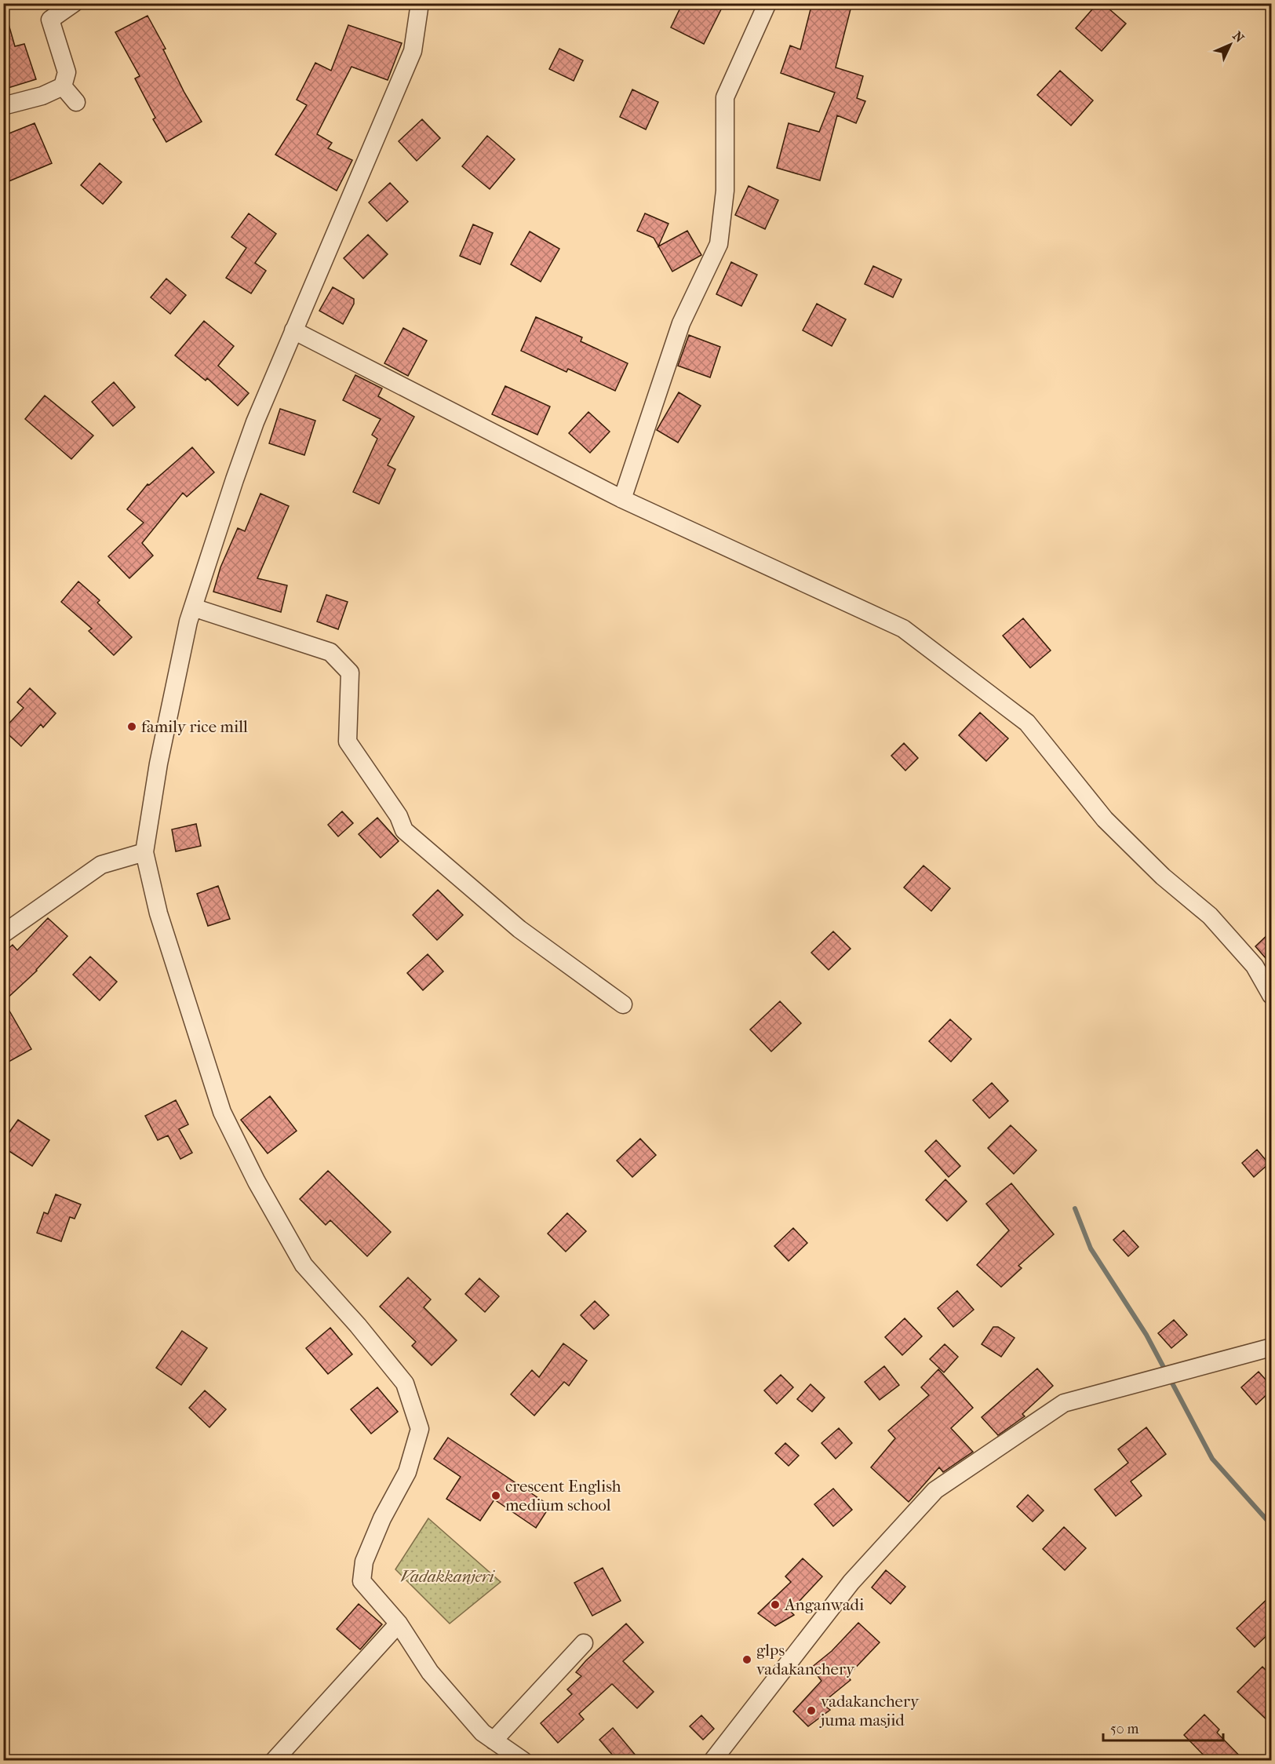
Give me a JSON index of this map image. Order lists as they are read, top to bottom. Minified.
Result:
{"parks":["Vadakkanjeri"],"places":["family rice mill","crescent English medium school","Anganwadi","glps vadakanchery","vadakanchery juma masjid"],"scale_bar":"50 m","north":"top right"}
